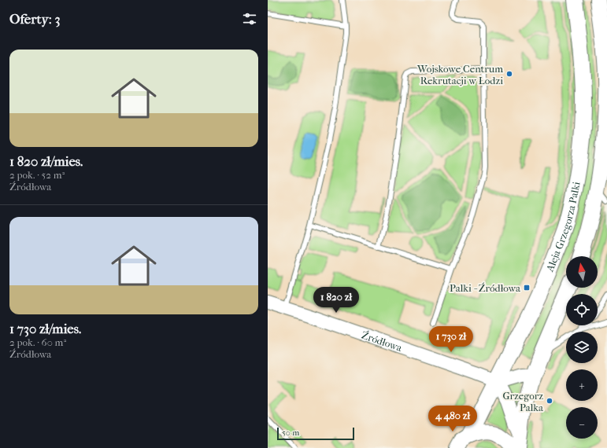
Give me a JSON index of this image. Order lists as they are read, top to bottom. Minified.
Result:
{"streets":{"main road":["Aleja Grzegorza Palki"],"street":["Źródłowa"]},"crossings":[["Aleja Grzegorza Palki","Źródłowa"]],"places":{"other":["Wojskowe Centrum Rekrutacji w Łodzi","Grzegorz Palka"],"transit":["Palki - Źródłowa"]},"scale_bar":"50 m","north":"top","page":{"heading":"Oferty: 3","list":[{"name":"1 820 zł/mies.","note":"2 pok. · 52 m² · Źródłowa"},{"name":"1 730 zł/mies.","note":"2 pok. · 60 m² · Źródłowa"}],"map_buttons":["+","−"],"price":["1 820 zł","1 730 zł","4 480 zł"],"scale":"50 m"}}
